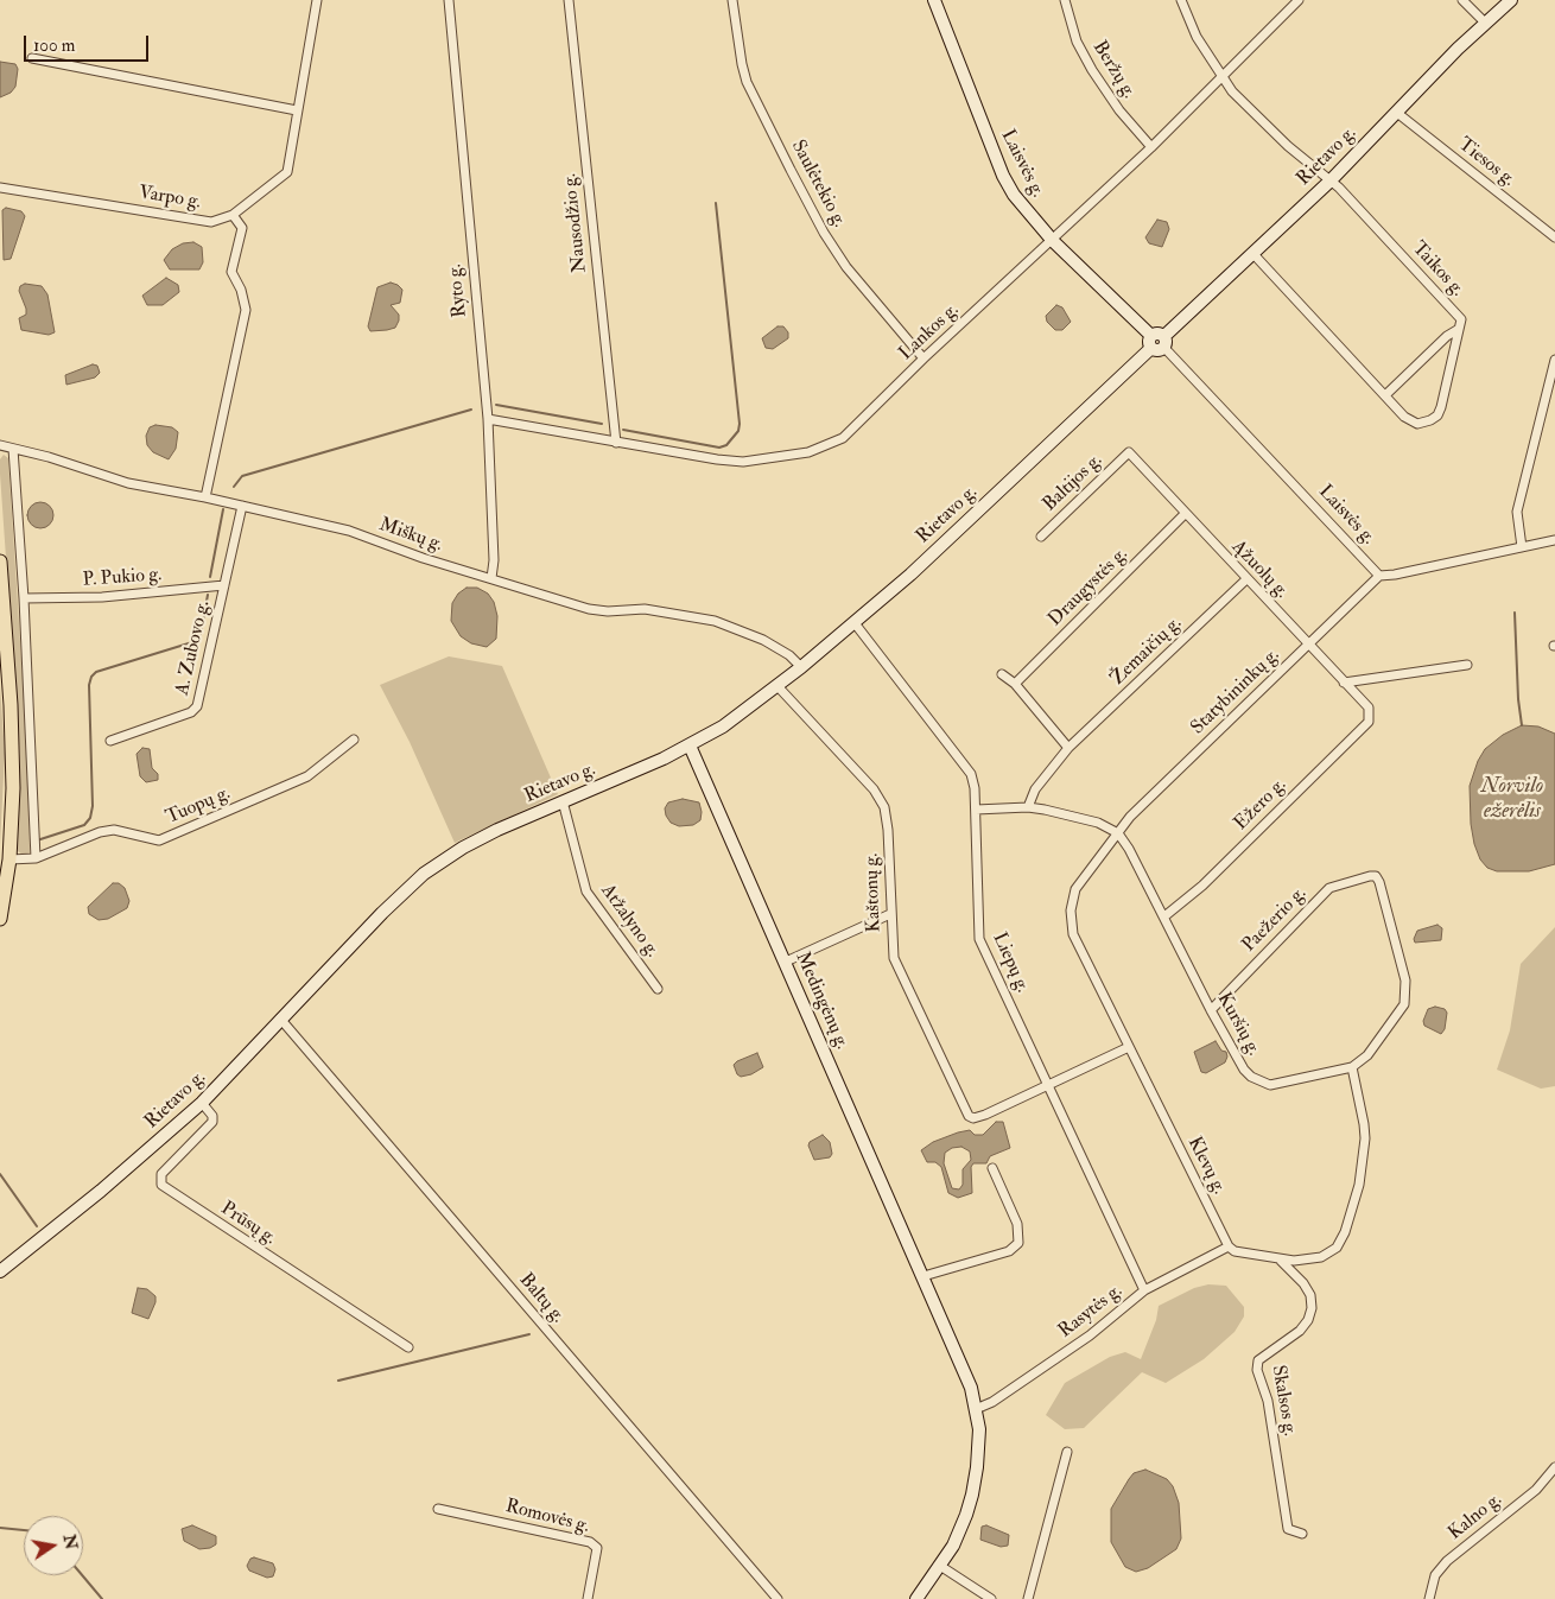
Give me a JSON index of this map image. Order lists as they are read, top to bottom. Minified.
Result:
{"streets":{"main road":["Rietavo g.","Laisvės g.","Medingėnų g."],"street":["Beržų g.","Tiesos g.","Saulėtekio g.","Varpo g.","Nausodžio g.","Taikos g.","Ryto g.","Lankos g.","Baltijos g.","Miškų g.","Ąžuolų g.","P. Pukio g.","Draugystės g.","A. Zubovo g.","Žemaičių g.","Statybininkų g.","Ežero g.","Tuopų g.","Kaštonų g.","Paežerio g.","Atžalyno g.","Liepų g.","Kuršių g.","Klevų g.","Prūsų g.","Baltų g.","Rasytės g.","Skalsos g.","Romovės g.","Kalno g."]},"crossings":[["Beržų g.","Lankos g."],["Rietavo g.","Tiesos g."],["Rietavo g.","Laisvės g."],["Rietavo g.","Taikos g."],["Rietavo g.","Miškų g."],["Rietavo g.","Kaštonų g."],["Rietavo g.","Atžalyno g."],["Rietavo g.","Liepų g."],["Rietavo g.","Medingėnų g."],["Rietavo g.","Prūsų g."],["Rietavo g.","Baltų g."],["Laisvės g.","Lankos g."],["Laisvės g.","Statybininkų g."],["Saulėtekio g.","Lankos g."],["Nausodžio g.","Lankos g."],["Taikos g.","Lankos g."],["Ryto g.","Lankos g."],["Ryto g.","Miškų g."],["Baltijos g.","Ąžuolų g."],["Miškų g.","A. Zubovo g."],["Ąžuolų g.","Draugystės g."],["Ąžuolų g.","Žemaičių g."],["Ąžuolų g.","Statybininkų g."],["Ąžuolų g.","Ežero g."],["P. Pukio g.","A. Zubovo g."],["Statybininkų g.","Kuršių g."],["Statybininkų g.","Klevų g."],["Ežero g.","Kuršių g."],["Kaštonų g.","Liepų g."],["Paežerio g.","Kuršių g."],["Liepų g.","Rasytės g."],["Medingėnų g.","Rasytės g."],["Kuršių g.","Klevų g."],["Klevų g.","Rasytės g."]],"water":["Norvilo ežerėlis"],"scale_bar":"100 m","north":"right"}
